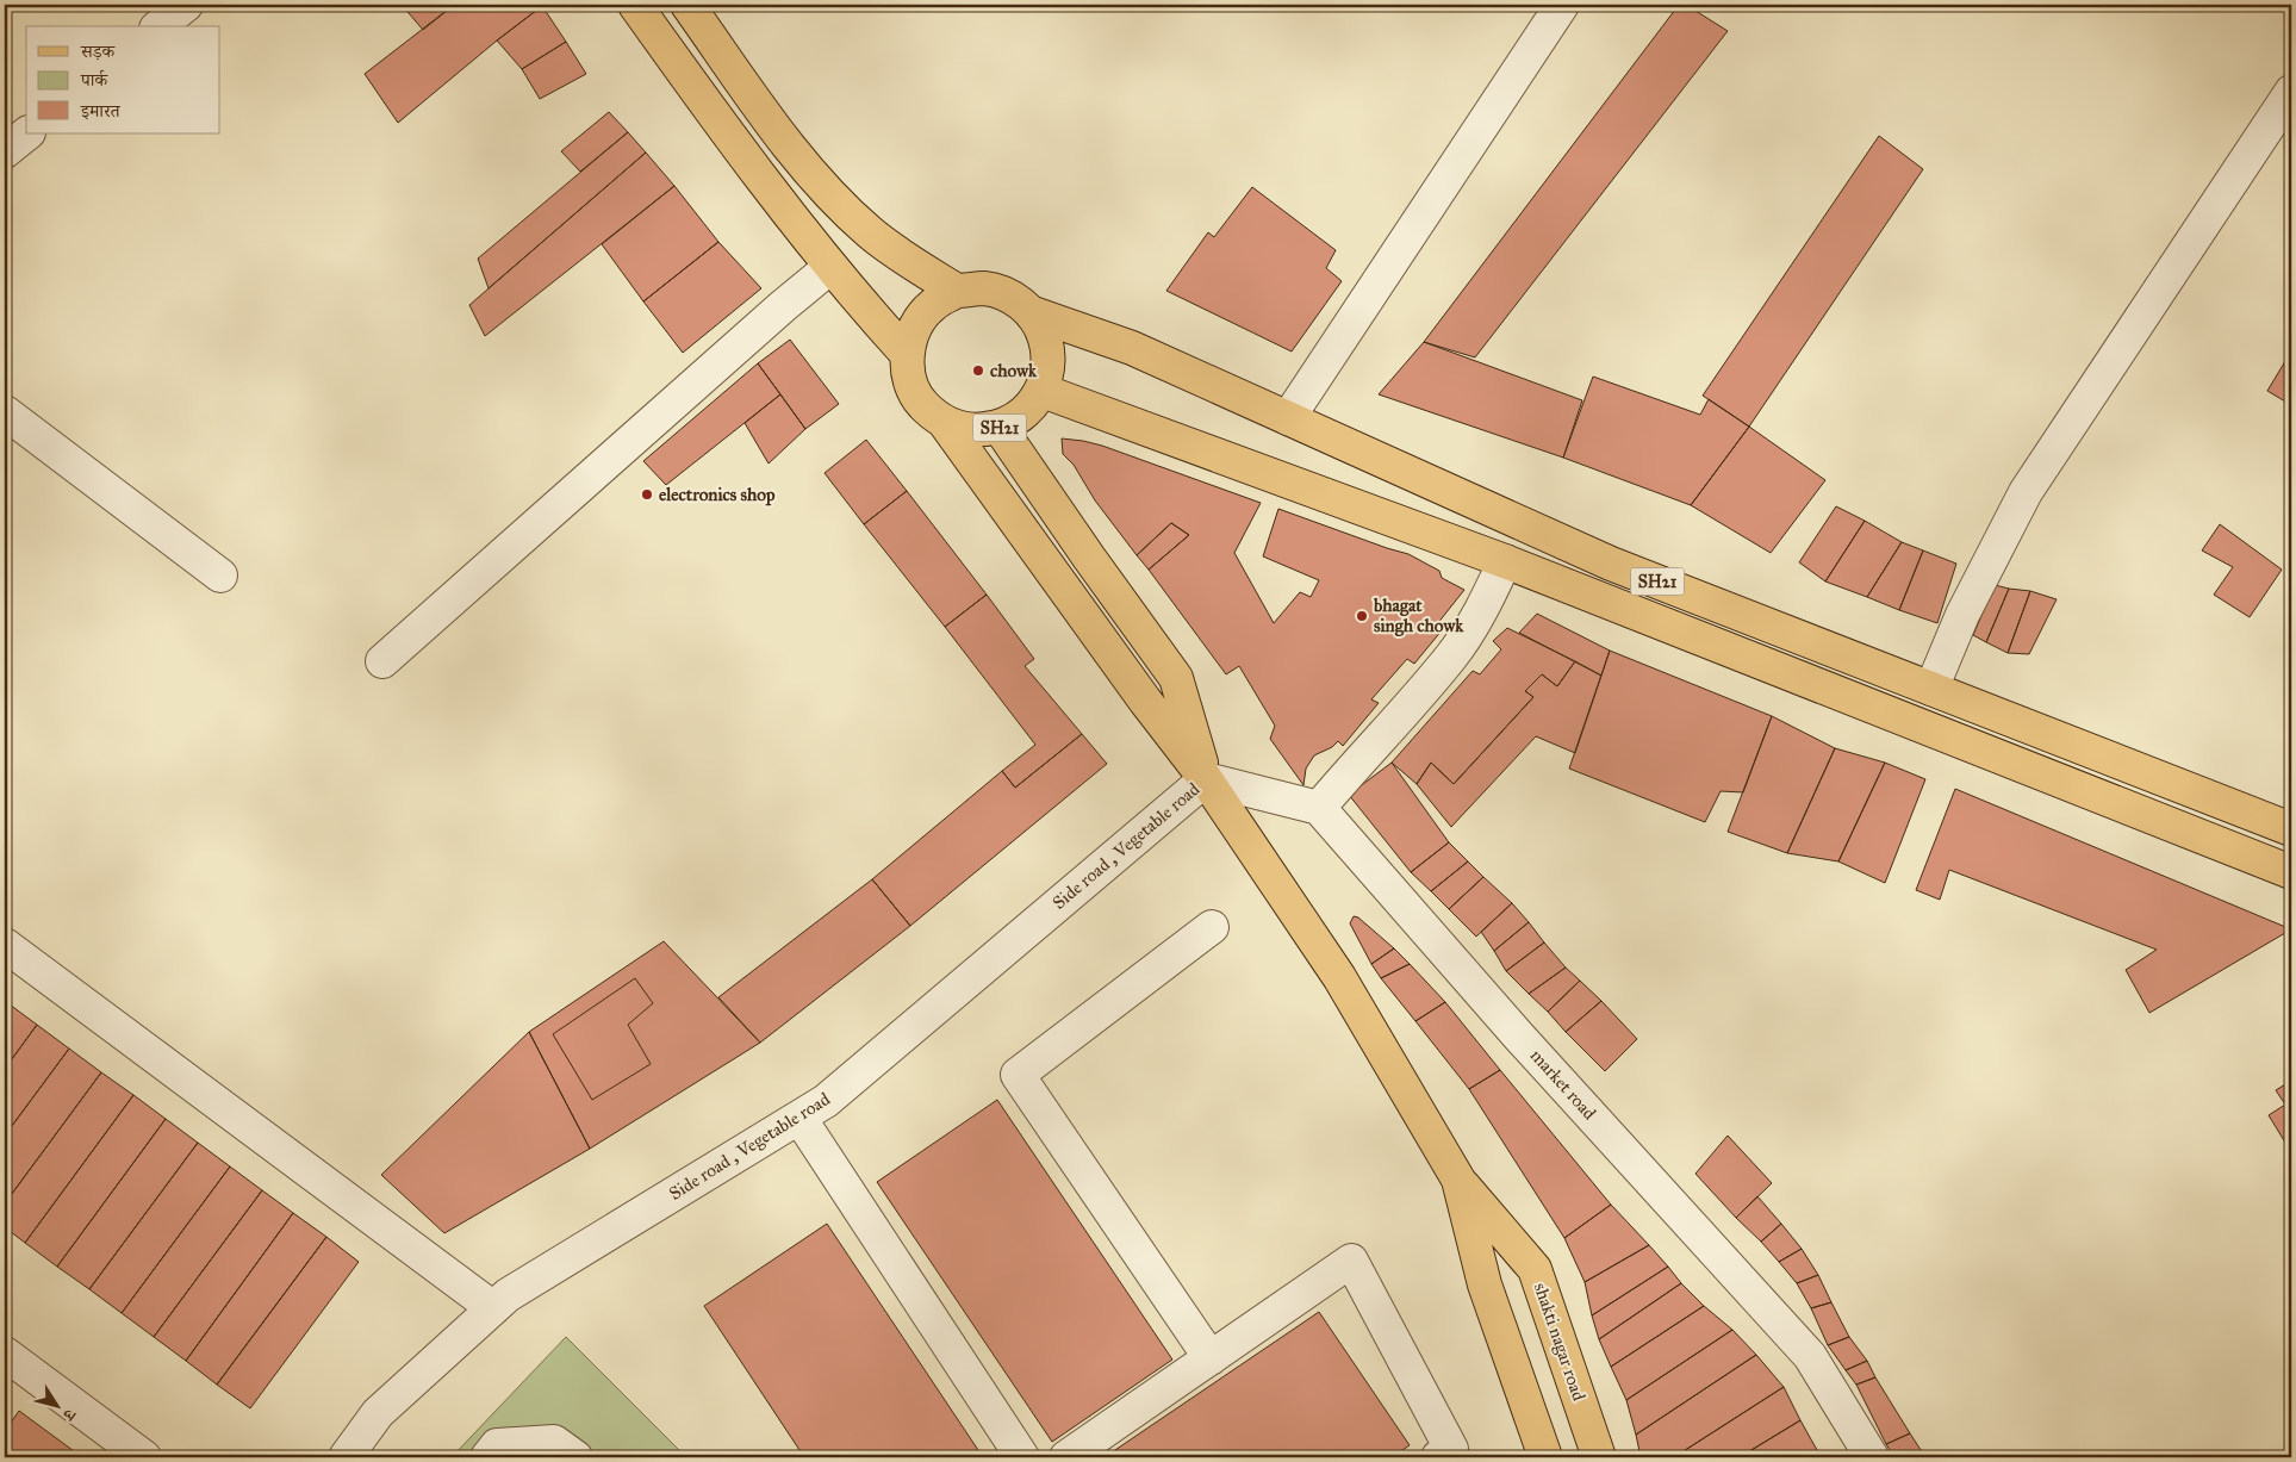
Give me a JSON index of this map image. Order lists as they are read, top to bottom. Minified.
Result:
{"streets":{"main road":["SH21","shakti nagar road"],"street":["Side road , Vegetable road","market road"]},"places":["chowk","electronics shop","bhagat singh chowk"],"legend":["सड़क","पार्क","इमारत"],"north":"bottom right"}
